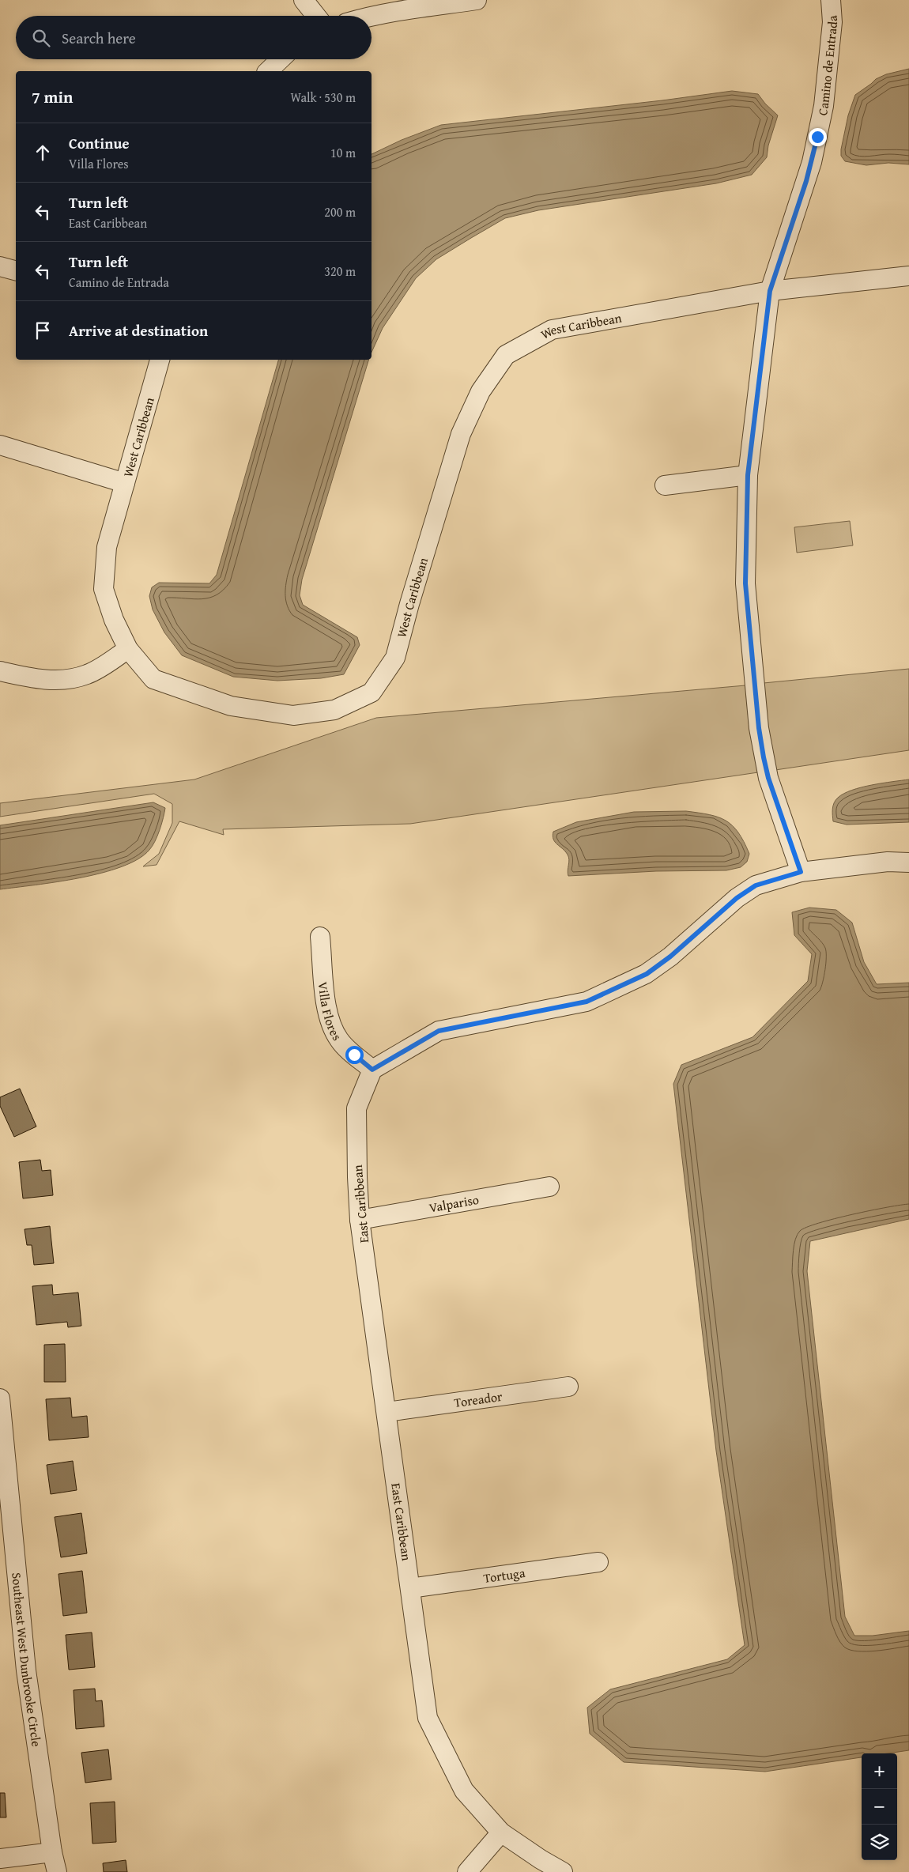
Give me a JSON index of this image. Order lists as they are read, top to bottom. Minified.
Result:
{"streets":{"street":["Camino de Entrada","West Caribbean","Villa Flores","Valpariso","East Caribbean","Toreador","Tortuga","Southeast West Dunbrooke Circle"]},"crossings":[["Camino de Entrada","West Caribbean"],["Villa Flores","East Caribbean"],["Valpariso","East Caribbean"],["East Caribbean","Toreador"],["East Caribbean","Tortuga"]],"page":{"search":"Search here","heading":["7 min","Walk · 530 m"],"list":[["Continue","Villa Flores","10 m"],["Turn left","East Caribbean","200 m"],["Turn left","Camino de Entrada","320 m"],"Arrive at destination"],"map_buttons":["+","−"]}}
